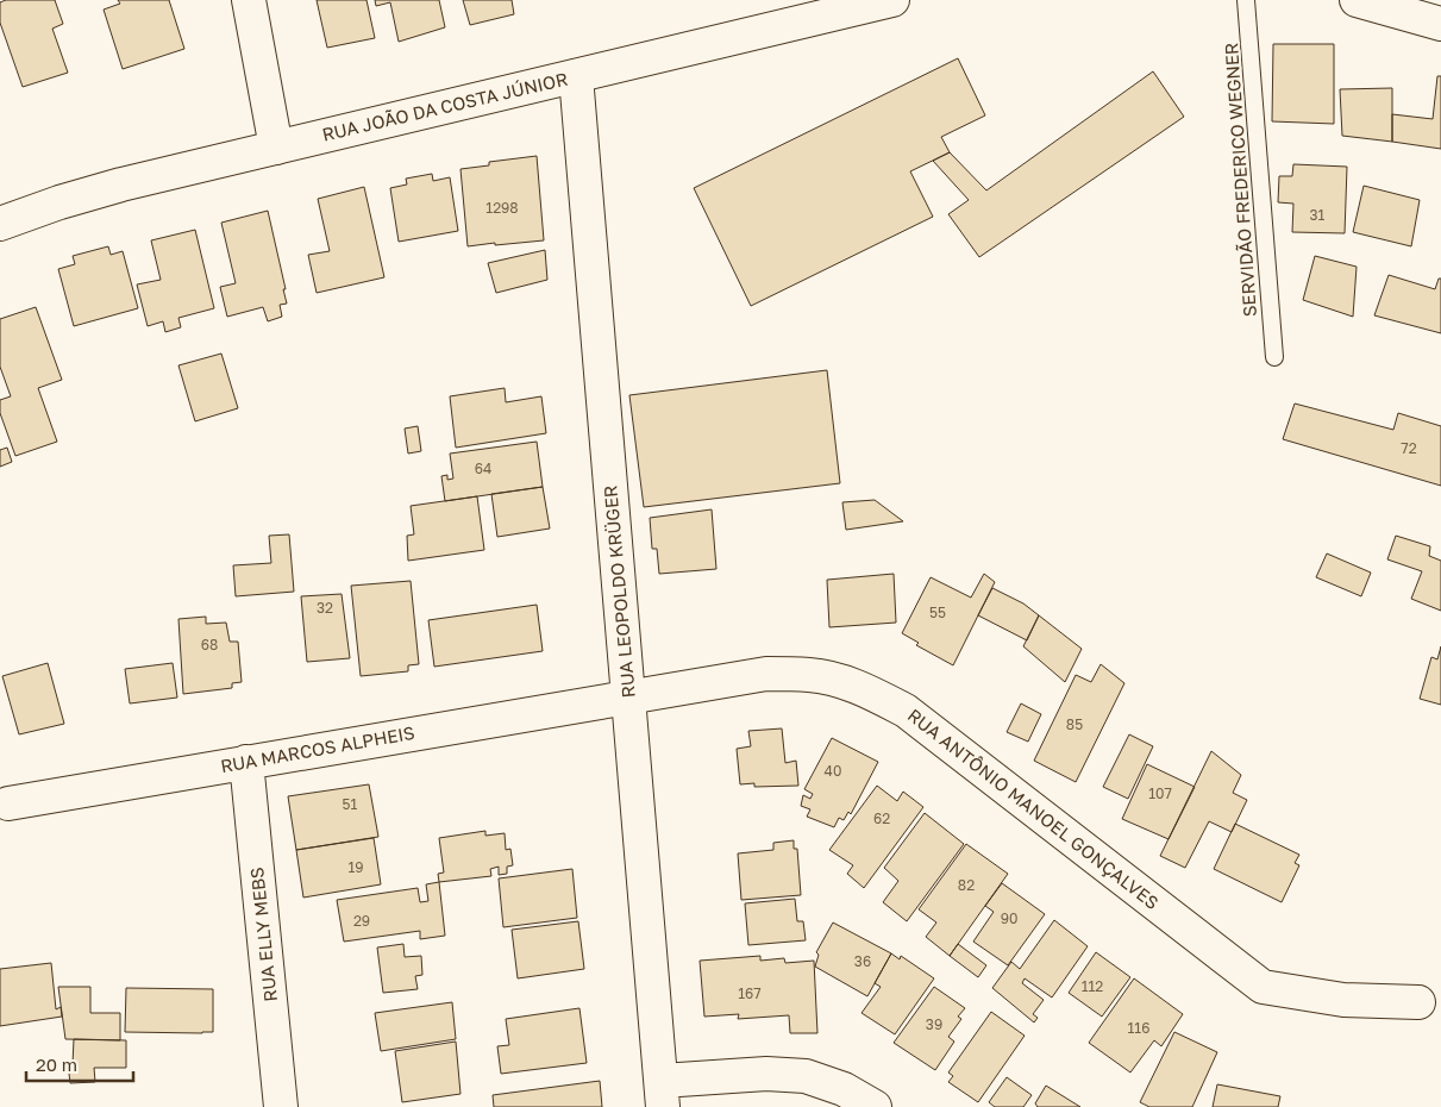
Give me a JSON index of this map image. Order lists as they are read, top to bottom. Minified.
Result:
{"streets":{"street":["RUA JOÃO DA COSTA JÚNIOR","RUA LEOPOLDO KRÜGER","RUA MARCOS ALPHEIS","RUA ANTÔNIO MANOEL GONÇALVES","RUA ELLY MEBS"],"lane":["SERVIDÃO FREDERICO WEGNER"]},"crossings":[["RUA JOÃO DA COSTA JÚNIOR","RUA LEOPOLDO KRÜGER"],["RUA LEOPOLDO KRÜGER","RUA MARCOS ALPHEIS"],["RUA LEOPOLDO KRÜGER","RUA ANTÔNIO MANOEL GONÇALVES"],["RUA MARCOS ALPHEIS","RUA ANTÔNIO MANOEL GONÇALVES"],["RUA MARCOS ALPHEIS","RUA ELLY MEBS"]],"house_numbers":["1298","31","72","64","32","55","68","85","40","107","51","62","19","82","90","29","36","112","167","39","116"],"scale_bar":"20 m"}
